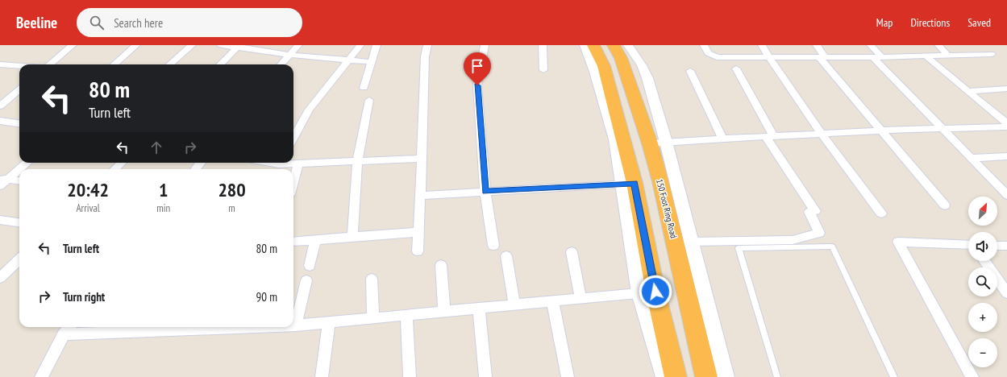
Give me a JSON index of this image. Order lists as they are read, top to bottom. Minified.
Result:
{"streets":{"highway":["150 Foot Ring Road"]},"north":"top right","page":{"header":"Beeline","search":"Search here","nav":["Map","Directions","Saved"],"turn":["80 m","Turn left"],"eta":["20:42","Arrival","1","min","280","m"],"map_buttons":["+","−"],"list":[{"name":"Turn left","value":"80 m"},{"name":"Turn right","value":"90 m"}]}}
